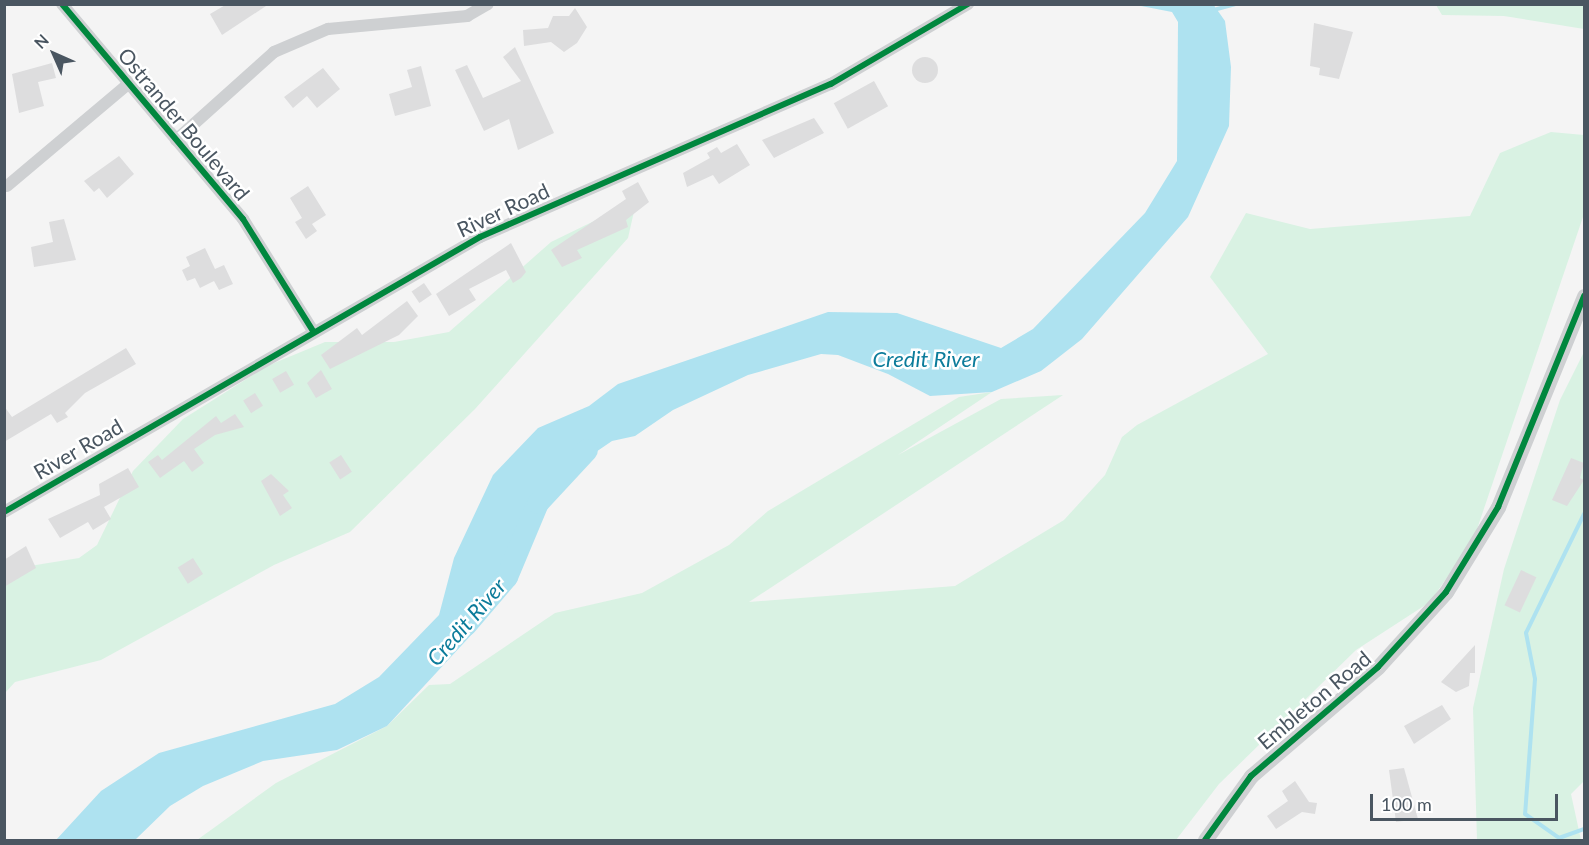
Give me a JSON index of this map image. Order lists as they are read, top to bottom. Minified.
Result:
{"streets":{"street":["Ostrander Boulevard","River Road","Embleton Road"]},"crossings":[["Ostrander Boulevard","River Road"]],"water":["Credit River"],"scale_bar":"100 m","north":"top left"}
